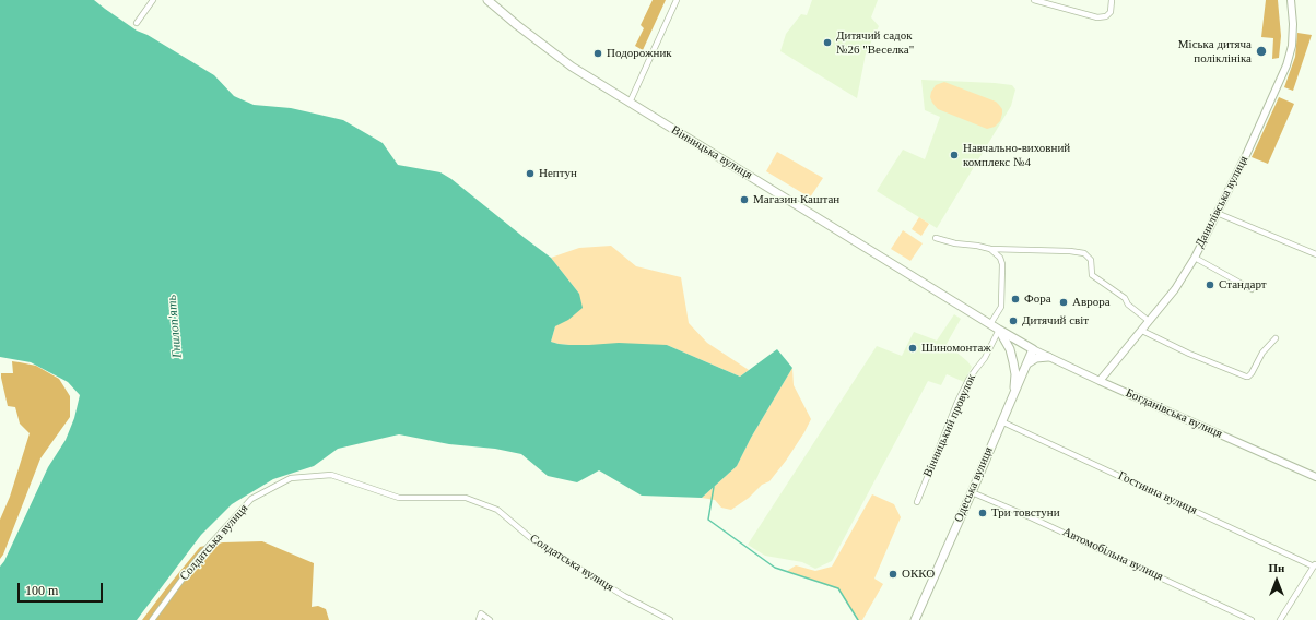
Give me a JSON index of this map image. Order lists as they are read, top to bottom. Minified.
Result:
{"streets":{"main road":["Вінницька вулиця","Данилівська вулиця","Богданівська вулиця","Одеська вулиця"],"street":["Вінницький провулок","Гостинна вулиця","Солдатська вулиця","Автомобільна вулиця"]},"crossings":[["Вінницька вулиця","Богданівська вулиця"],["Вінницька вулиця","Вінницький провулок"],["Вінницька вулиця","Одеська вулиця"],["Данилівська вулиця","Богданівська вулиця"],["Богданівська вулиця","Одеська вулиця"],["Одеська вулиця","Гостинна вулиця"],["Одеська вулиця","Автомобільна вулиця"]],"water":["Гнилоп'ять"],"places":["Дитячий садок №26 \"Веселка\"","Міська дитяча поліклініка","Подорожник","Навчально-виховний комплекс №4","Нептун","Магазин Каштан","Стандарт","Фора","Аврора","Дитячий світ","Шиномонтаж","Три товстуни","ОККО"],"scale_bar":"100 m","north":"top"}
